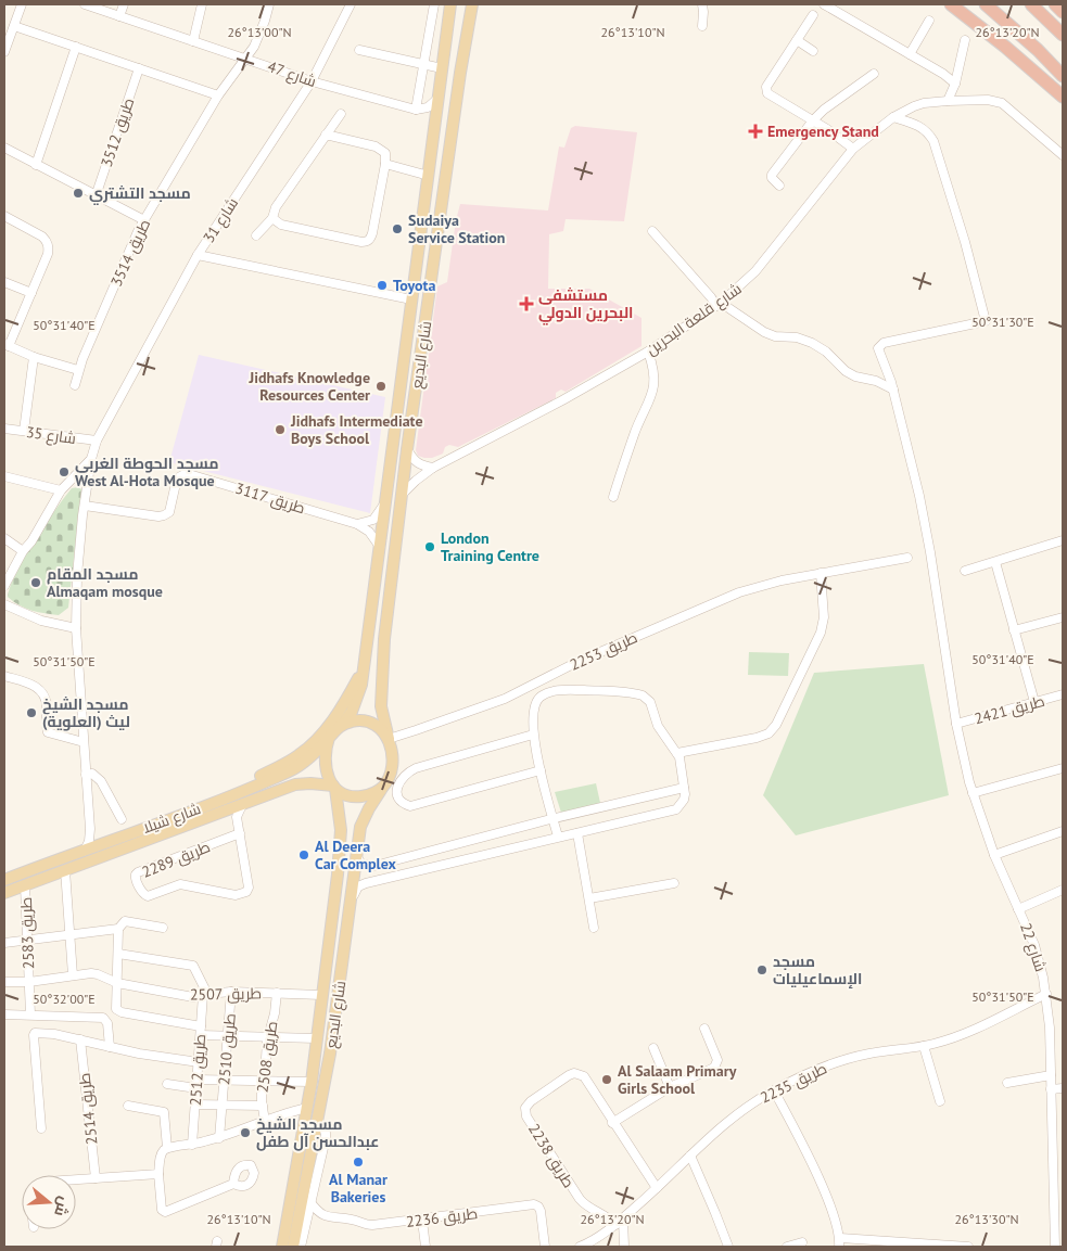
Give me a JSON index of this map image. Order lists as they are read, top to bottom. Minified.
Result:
{"streets":{"main road":["شارع البديع","شارع شيلا"],"street":["شارع 47","طريق 3512","شارع 31","طريق 3514","شارع قلعة البحرين","شارع 35","طريق 3117","طريق 2253","طريق 2421","طريق 2289","طريق 2583","شارع 22","طريق 2507","طريق 2510","طريق 2508","طريق 2512","طريق 2235","طريق 2514","طريق 2238","طريق 2236"]},"crossings":[["شارع 47","شارع 31"],["شارع 47","طريق 3514"],["شارع 31","شارع 35"],["شارع قلعة البحرين","شارع البديع"],["شارع قلعة البحرين","شارع 22"],["شارع البديع","طريق 2253"],["شارع البديع","شارع شيلا"],["شارع البديع","طريق 2507"],["شارع البديع","طريق 2236"],["طريق 2253","شارع شيلا"],["طريق 2421","شارع 22"],["شارع شيلا","طريق 2583"],["طريق 2583","طريق 2507"],["شارع 22","طريق 2235"],["طريق 2507","طريق 2510"],["طريق 2507","طريق 2508"],["طريق 2507","طريق 2512"],["طريق 2510","طريق 2512"],["طريق 2235","طريق 2238"]],"places":{"health":["Emergency Stand","مستشفى البحرين الدولي"],"other":["مسجد التشتري","Sudaiya Service Station","Toyota","Jidhafs Knowledge Resources Center","Jidhafs Intermediate Boys School","مسجد الحوطة الغربي West Al-Hota Mosque","London Training Centre","مسجد المقام Almaqam mosque","مسجد الشيخ ليث (العلوية)","Al Deera Car Complex","مسجد الإسماعيليات","Al Salaam Primary Girls School","مسجد الشيخ عبدالحسن آل طفل","Al Manar Bakeries"]},"north":"right","coordinates":["26°13'00\"N","26°13'10\"N","26°13'20\"N","50°31'30\"E","50°31'40\"E","50°31'50\"E","50°32'00\"E","26°13'30\"N"]}
